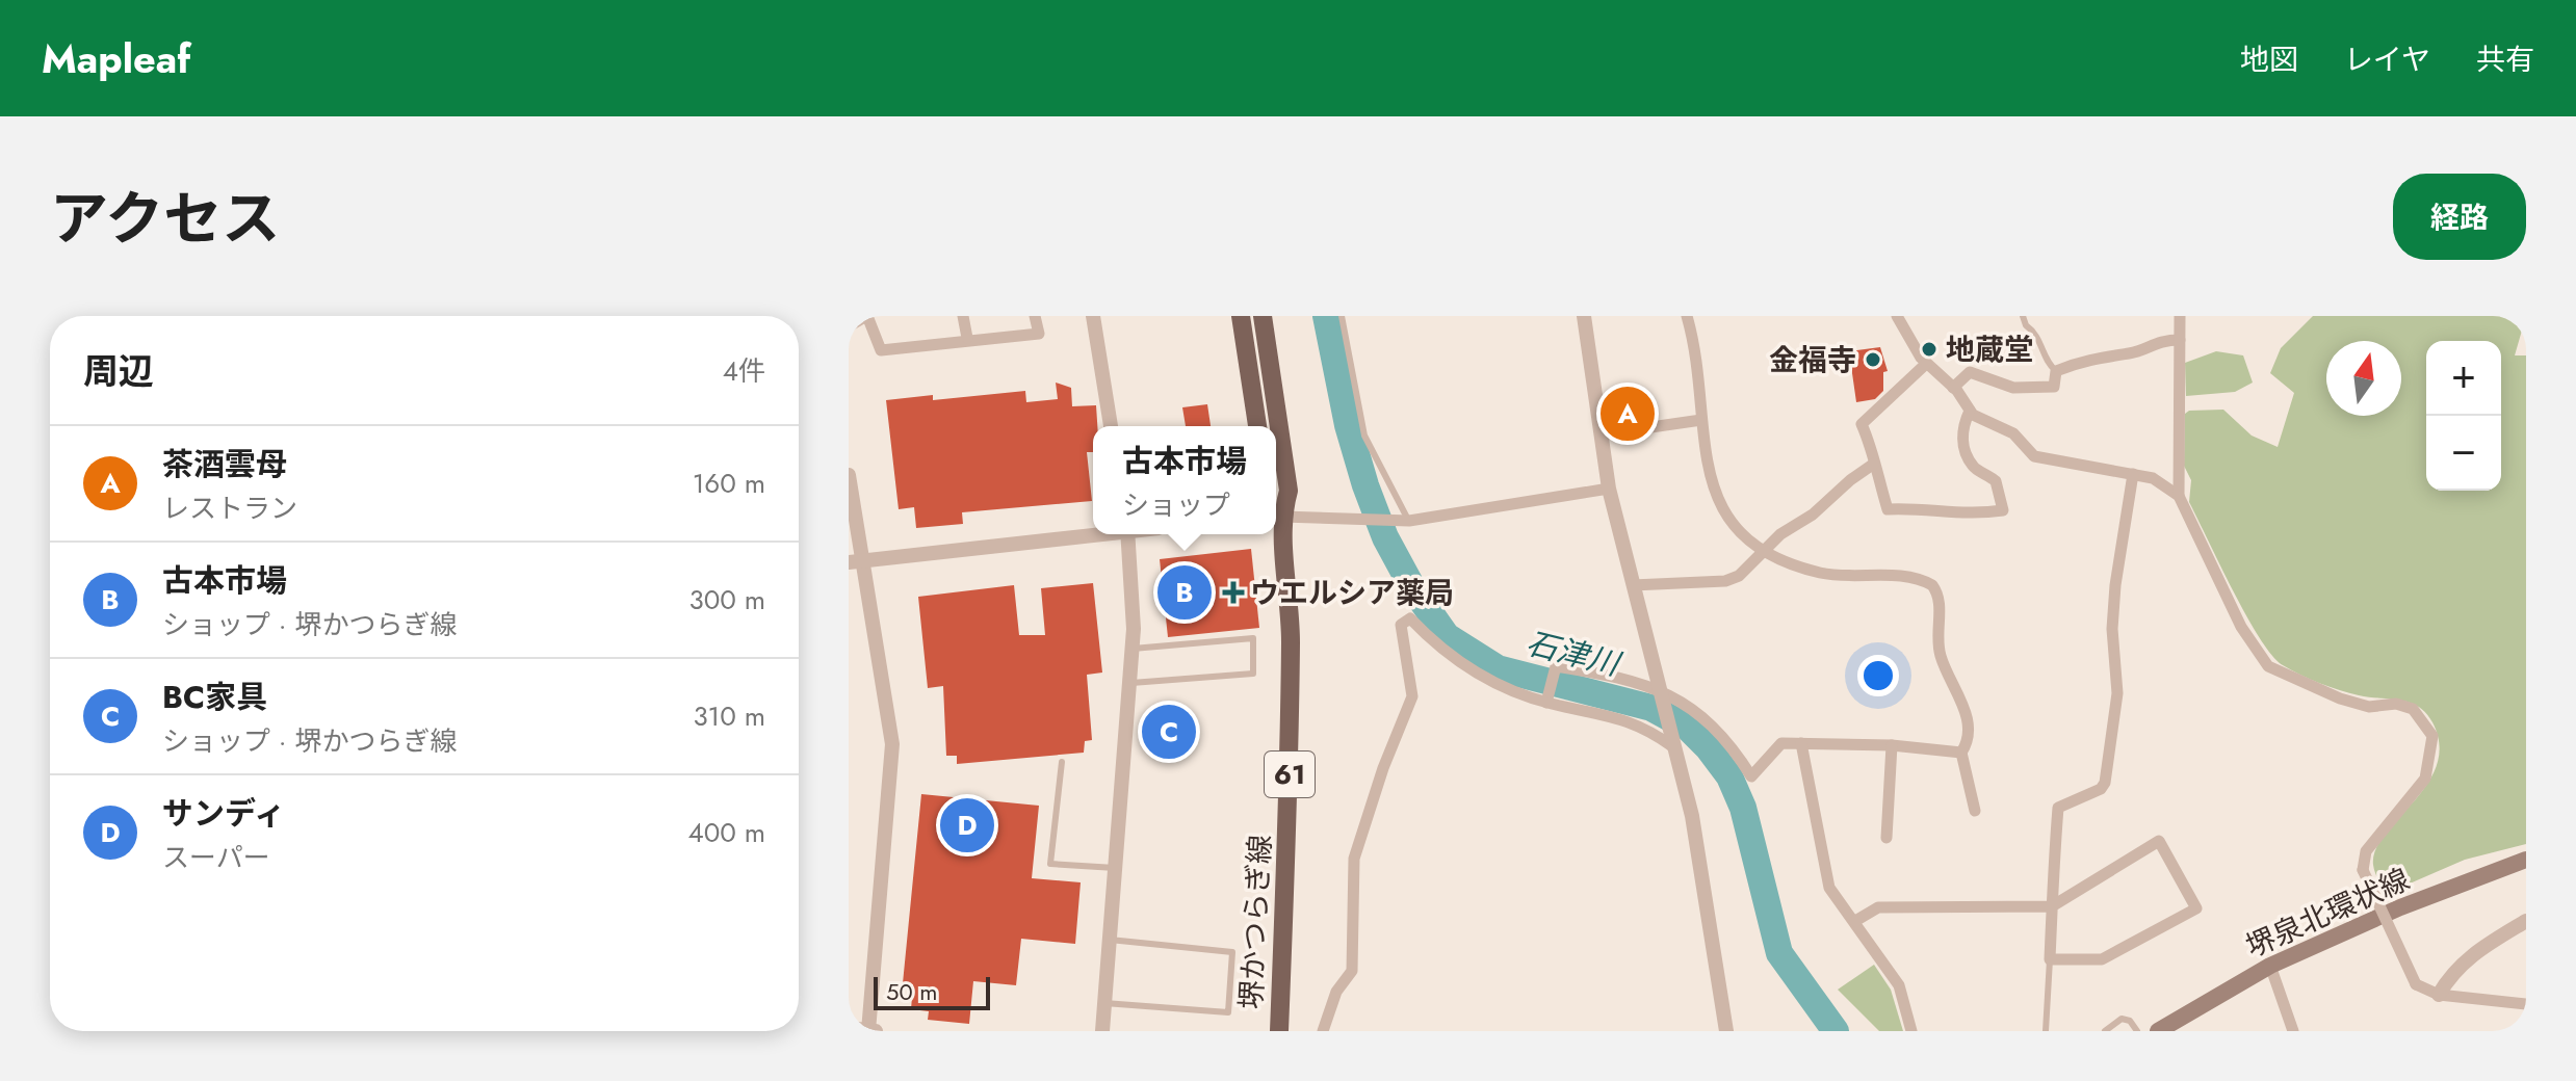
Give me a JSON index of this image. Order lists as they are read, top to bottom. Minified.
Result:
{"streets":{"main road":["61","堺泉北環状線","堺かつらぎ線"]},"water":["石津川"],"places":{"other":["地蔵堂","金福寺"],"health":["ウエルシア薬局"]},"scale_bar":"50 m","north":"top","page":{"header":"Mapleaf","nav":["地図","レイヤ","共有"],"title":"アクセス","buttons":"経路","heading":["周辺","4件"],"map_buttons":["+","−"],"pins":["A","B","C","D"],"list":[{"mark":"A","name":"茶酒雲母","note":"レストラン","value":"160 m"},{"mark":"B","name":"古本市場","note":"ショップ · 堺かつらぎ線","value":"300 m"},{"mark":"C","name":"BC家具","note":"ショップ · 堺かつらぎ線","value":"310 m"},{"mark":"D","name":"サンディ","note":"スーパー","value":"400 m"}],"popup":["古本市場","ショップ"],"scale":"50 m"}}
